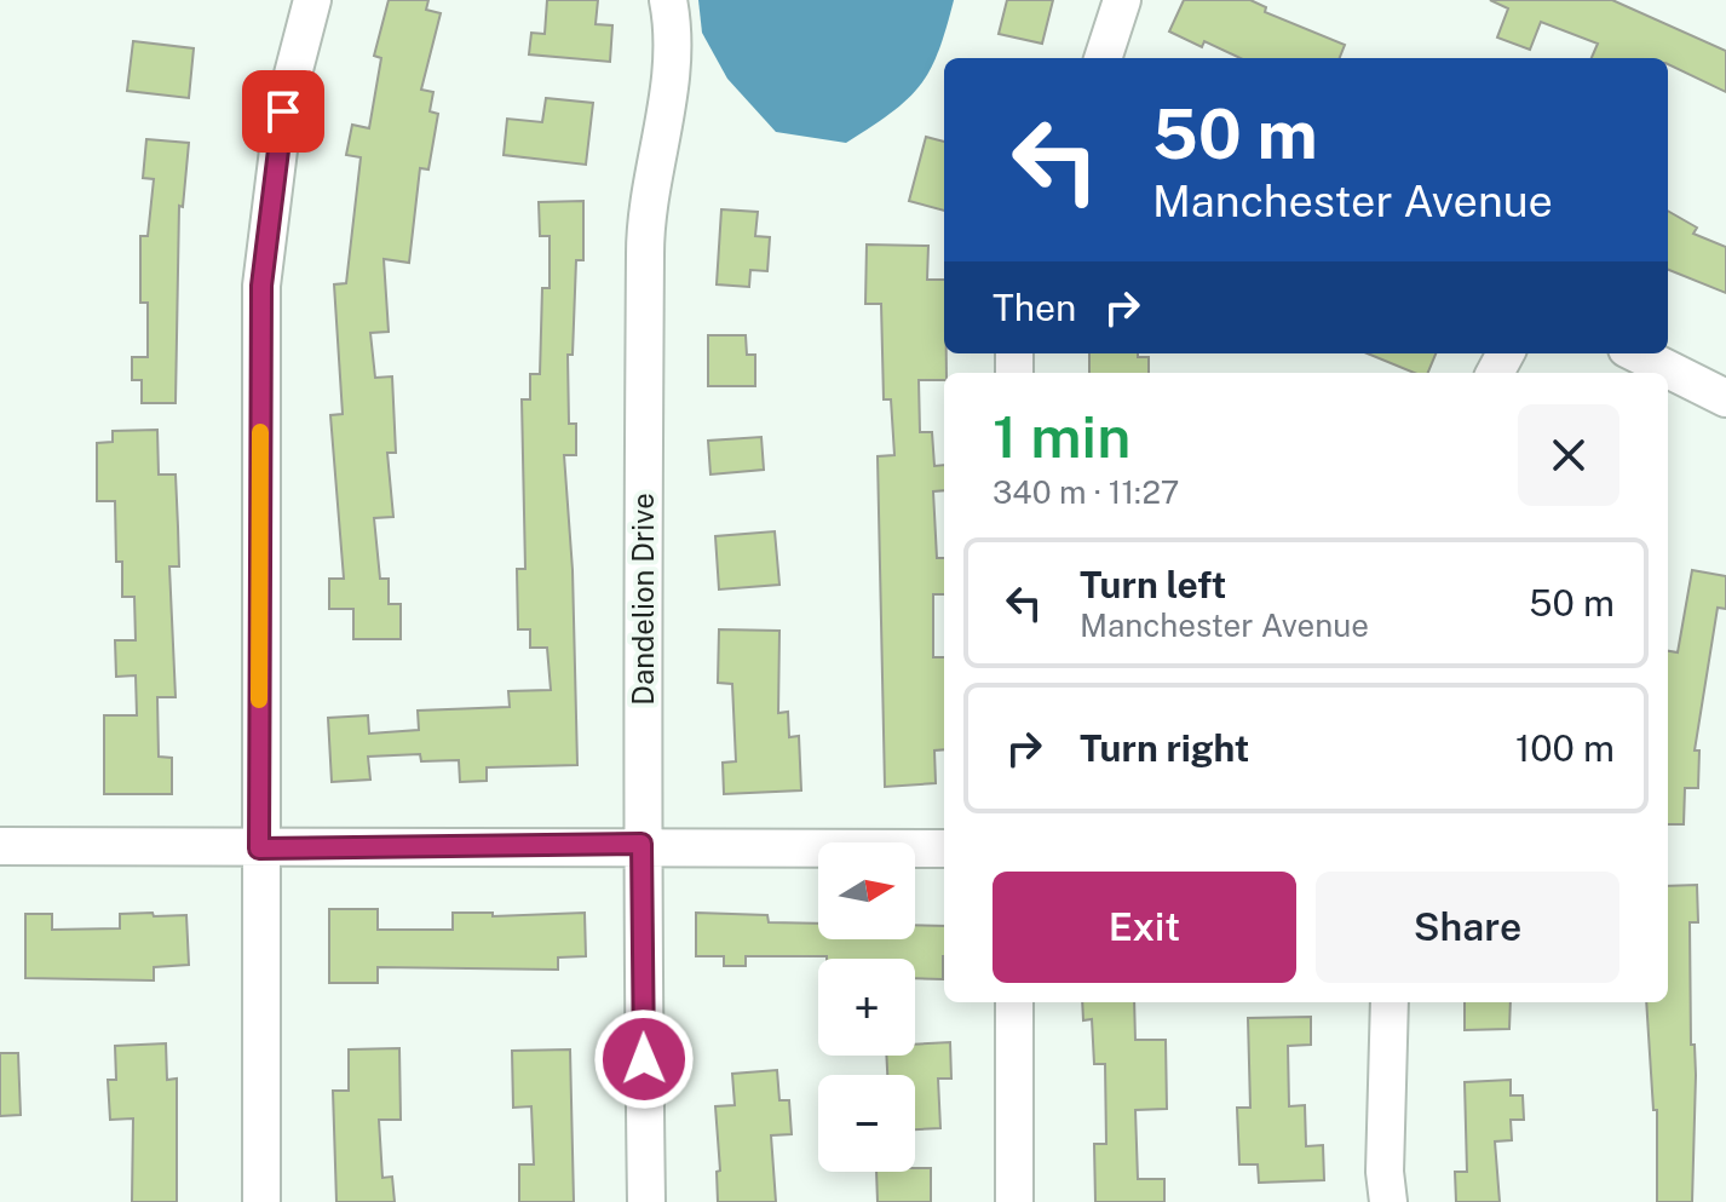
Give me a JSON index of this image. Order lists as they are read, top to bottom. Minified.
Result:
{"streets":{"street":["Dandelion Drive"]},"north":"right","page":{"turn":["50 m","Manchester Avenue"],"then":"Then","heading":["1 min","340 m · 11:27"],"list":[{"name":"Turn left","note":"Manchester Avenue","value":"50 m"},{"name":"Turn right","value":"100 m"}],"map_buttons":["+","−"],"buttons":["Exit","Share"]}}
